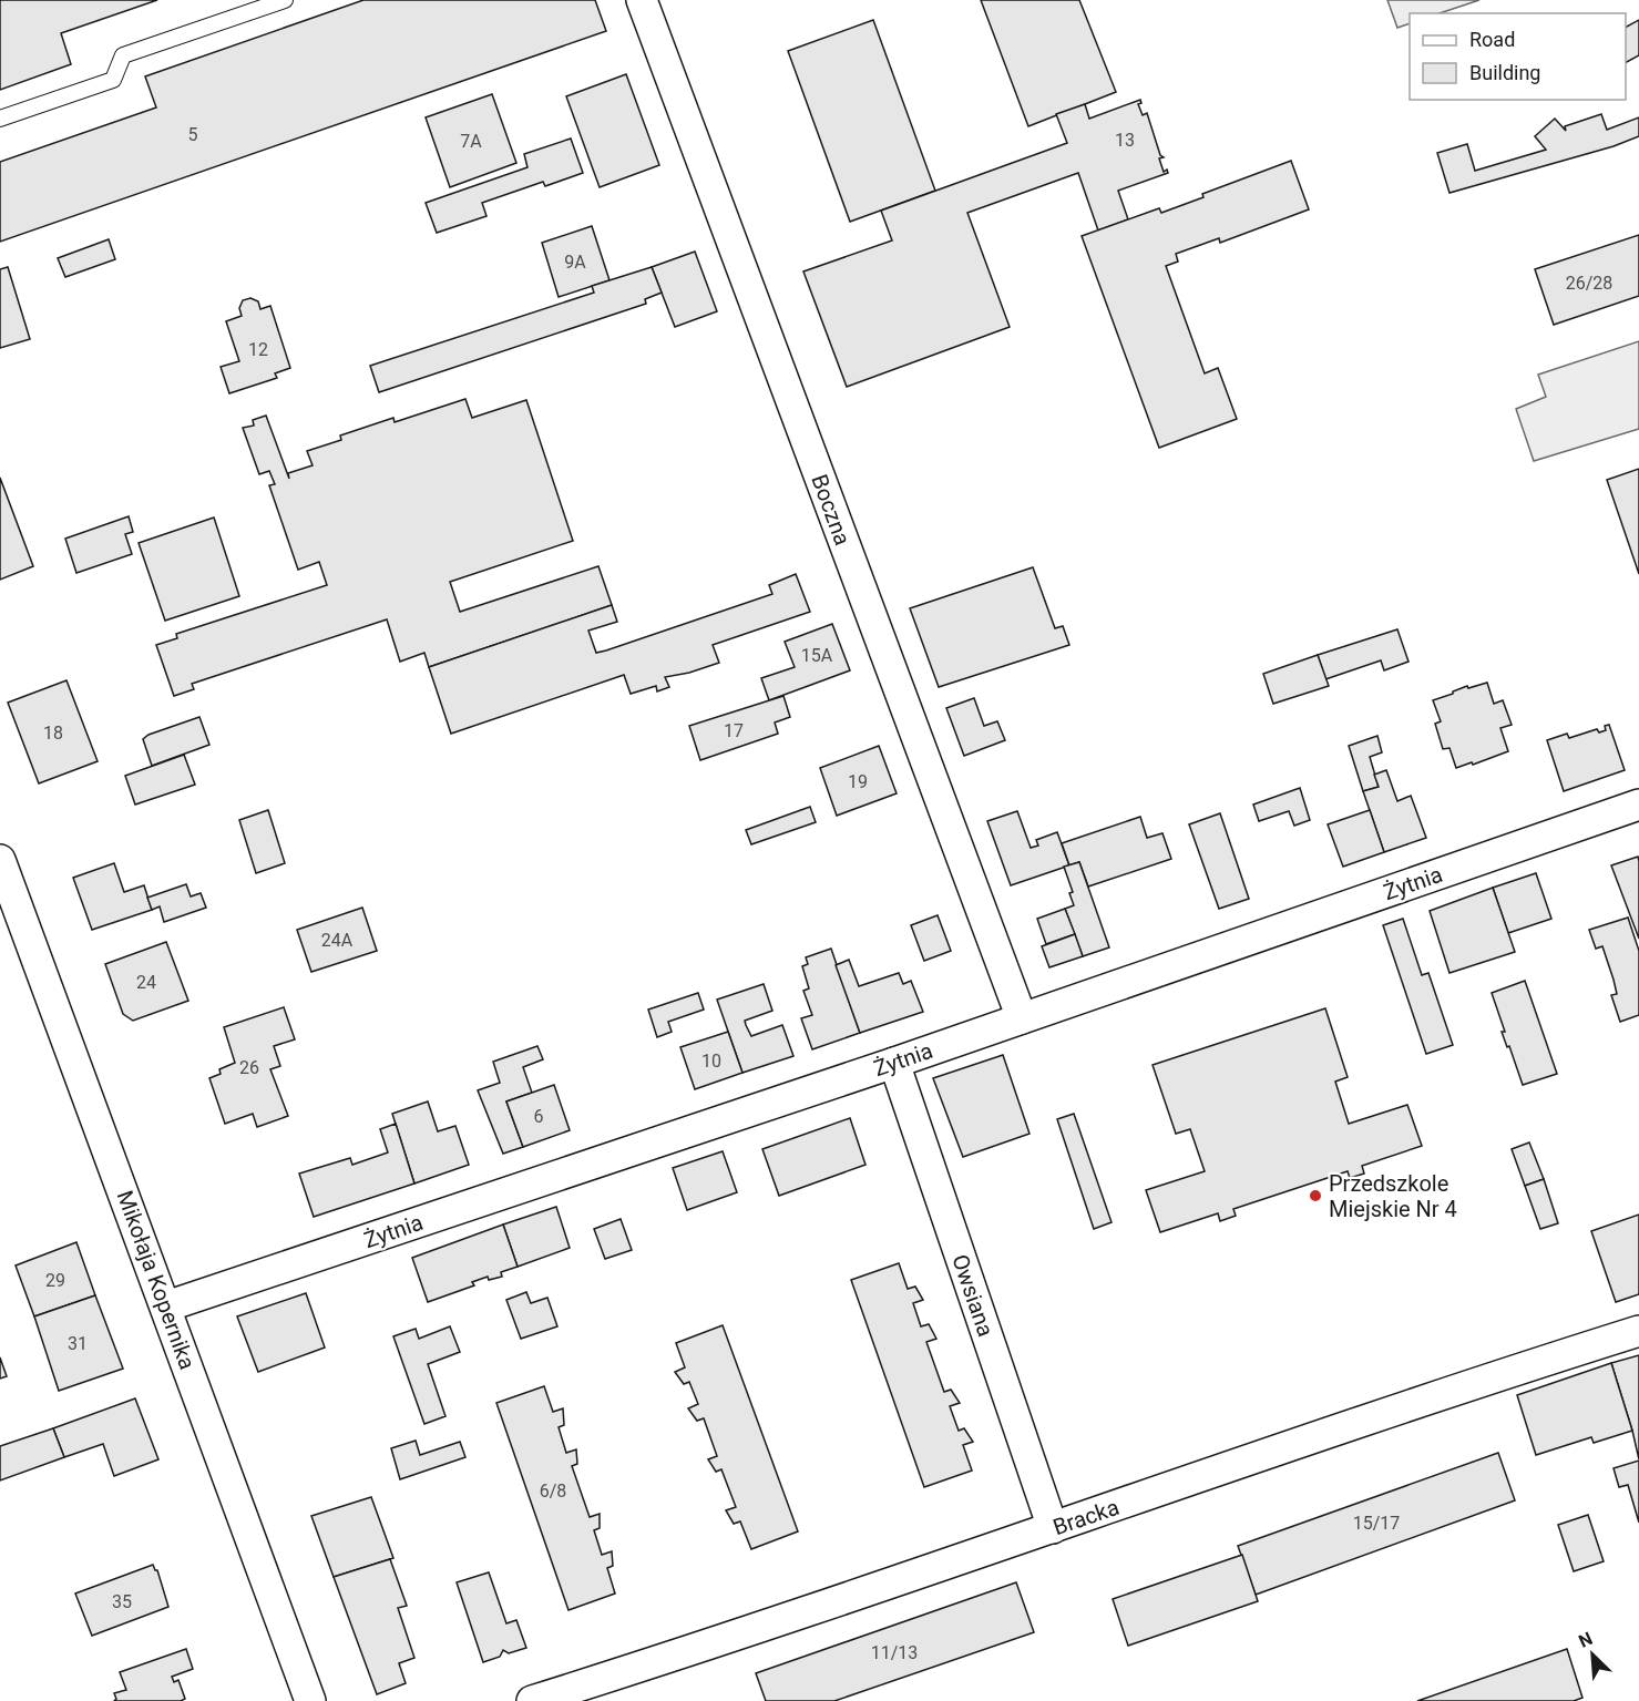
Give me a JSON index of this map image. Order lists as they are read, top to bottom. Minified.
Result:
{"streets":{"street":["Boczna","Żytnia","Mikołaja Kopernika","Owsiana","Bracka"]},"crossings":[["Boczna","Żytnia"],["Żytnia","Mikołaja Kopernika"],["Żytnia","Owsiana"],["Owsiana","Bracka"]],"places":["Przedszkole Miejskie Nr 4"],"house_numbers":["5","13","7A","9A","26/28","12","15A","17","18","19","24A","24","10","26","6","29","31","6/8","15/17","35","11/13"],"legend":["Road","Building"],"north":"top left"}
